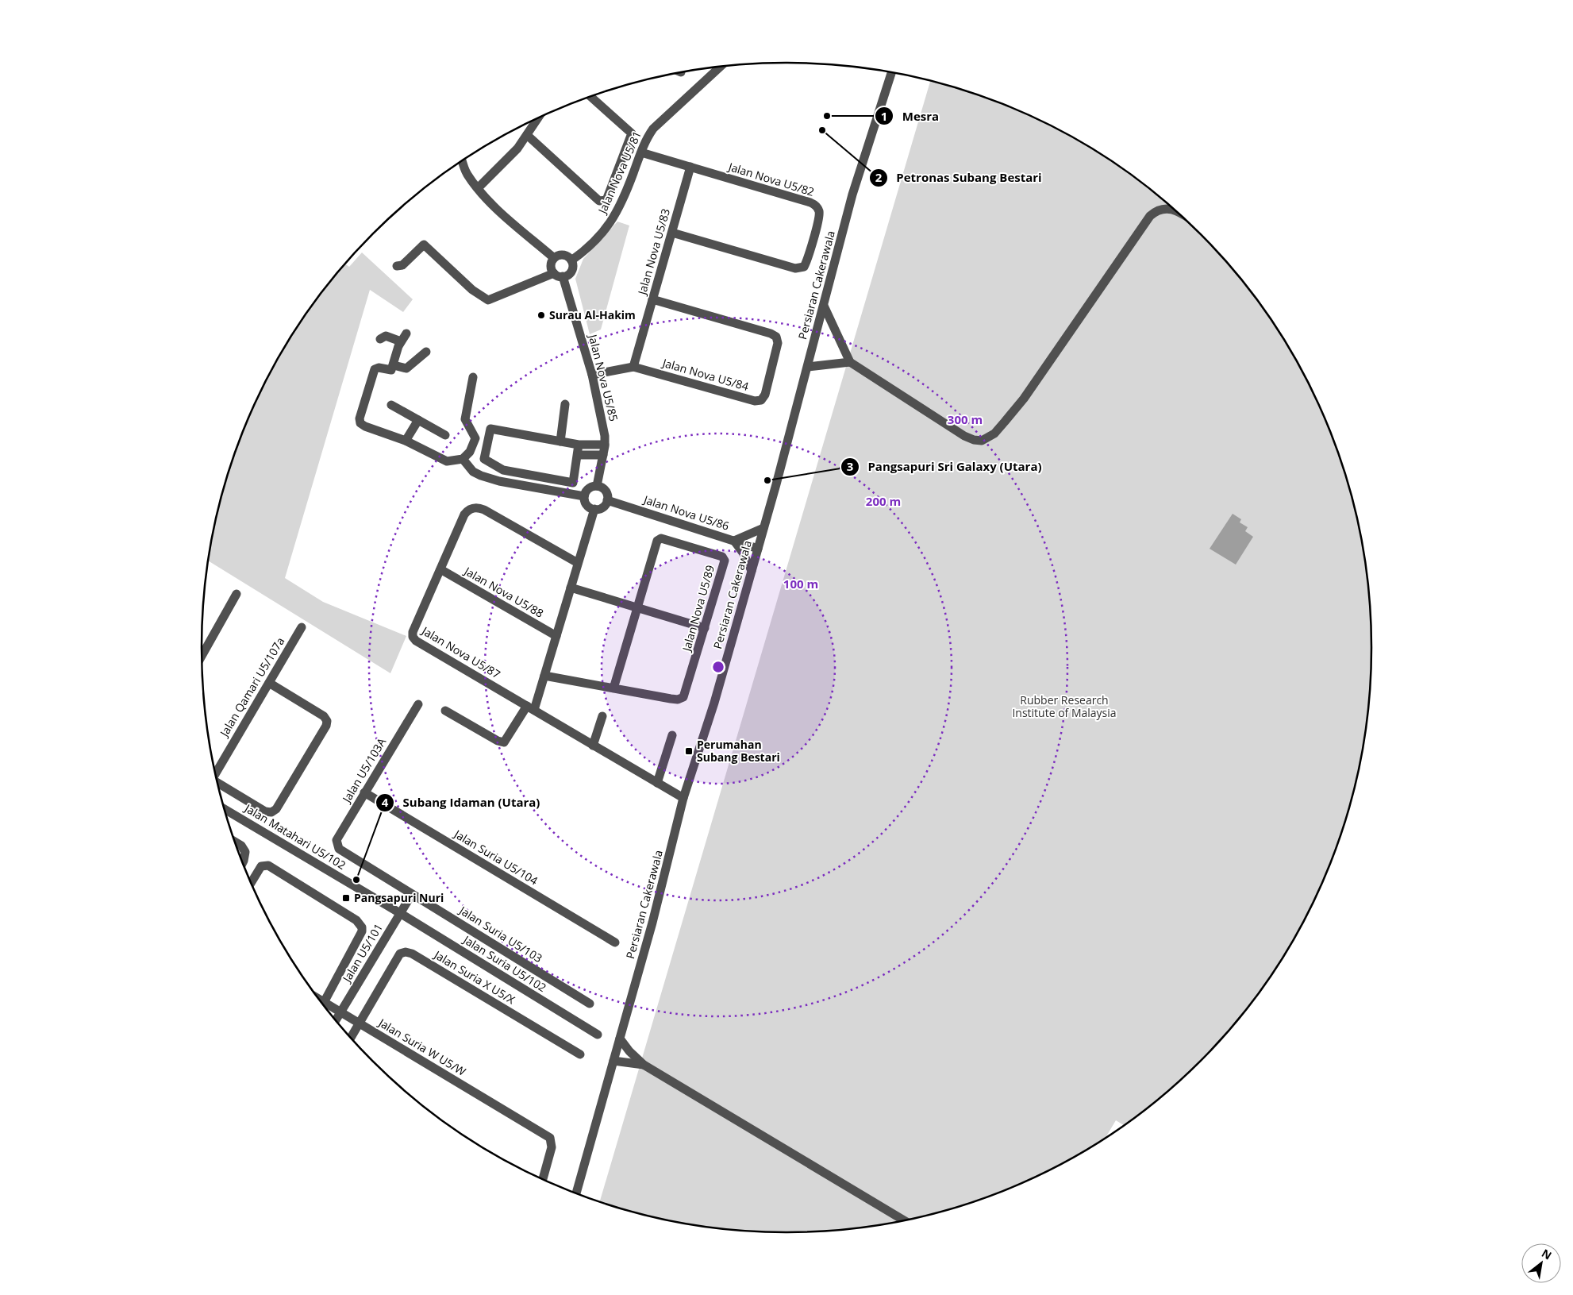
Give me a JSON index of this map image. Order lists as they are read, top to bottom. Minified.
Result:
{"streets":{"street":["Jalan Nova U5/81","Jalan Nova U5/82","Jalan Nova U5/83","Persiaran Cakerawala","Jalan Nova U5/84","Jalan Nova U5/85","Jalan Nova U5/86","Jalan Nova U5/88","Jalan Nova U5/89","Jalan Nova U5/87","Jalan Qamari U5/107a","Jalan U5/103A","Jalan Matahari U5/102","Jalan Suria U5/104","Jalan Suria U5/103","Jalan U5/101","Jalan Suria U5/102","Jalan Suria X U5/X","Jalan Suria W U5/W"]},"crossings":[["Jalan Nova U5/81","Jalan Nova U5/82"],["Jalan Nova U5/81","Jalan Nova U5/85"],["Jalan Nova U5/82","Jalan Nova U5/83"],["Jalan Nova U5/83","Jalan Nova U5/84"],["Persiaran Cakerawala","Jalan Nova U5/86"],["Persiaran Cakerawala","Jalan Nova U5/87"],["Jalan Nova U5/84","Jalan Nova U5/85"],["Jalan Nova U5/85","Jalan Nova U5/86"],["Jalan Nova U5/88","Jalan Nova U5/87"],["Jalan U5/103A","Jalan Suria U5/104"],["Jalan U5/103A","Jalan Suria U5/103"],["Jalan Matahari U5/102","Jalan U5/101"],["Jalan Matahari U5/102","Jalan Suria U5/102"],["Jalan Suria U5/103","Jalan U5/101"],["Jalan U5/101","Jalan Suria U5/102"],["Jalan U5/101","Jalan Suria W U5/W"],["Jalan Suria X U5/X","Jalan Suria W U5/W"]],"parks":["Rubber Research Institute of Malaysia"],"places":{"other":["Mesra","Petronas Subang Bestari","Surau Al-Hakim","Pangsapuri Sri Galaxy (Utara)","Subang Idaman (Utara)"],"transit":["Perumahan Subang Bestari","Pangsapuri Nuri"]},"north":"top right","rings":["300 m","200 m","100 m"]}
